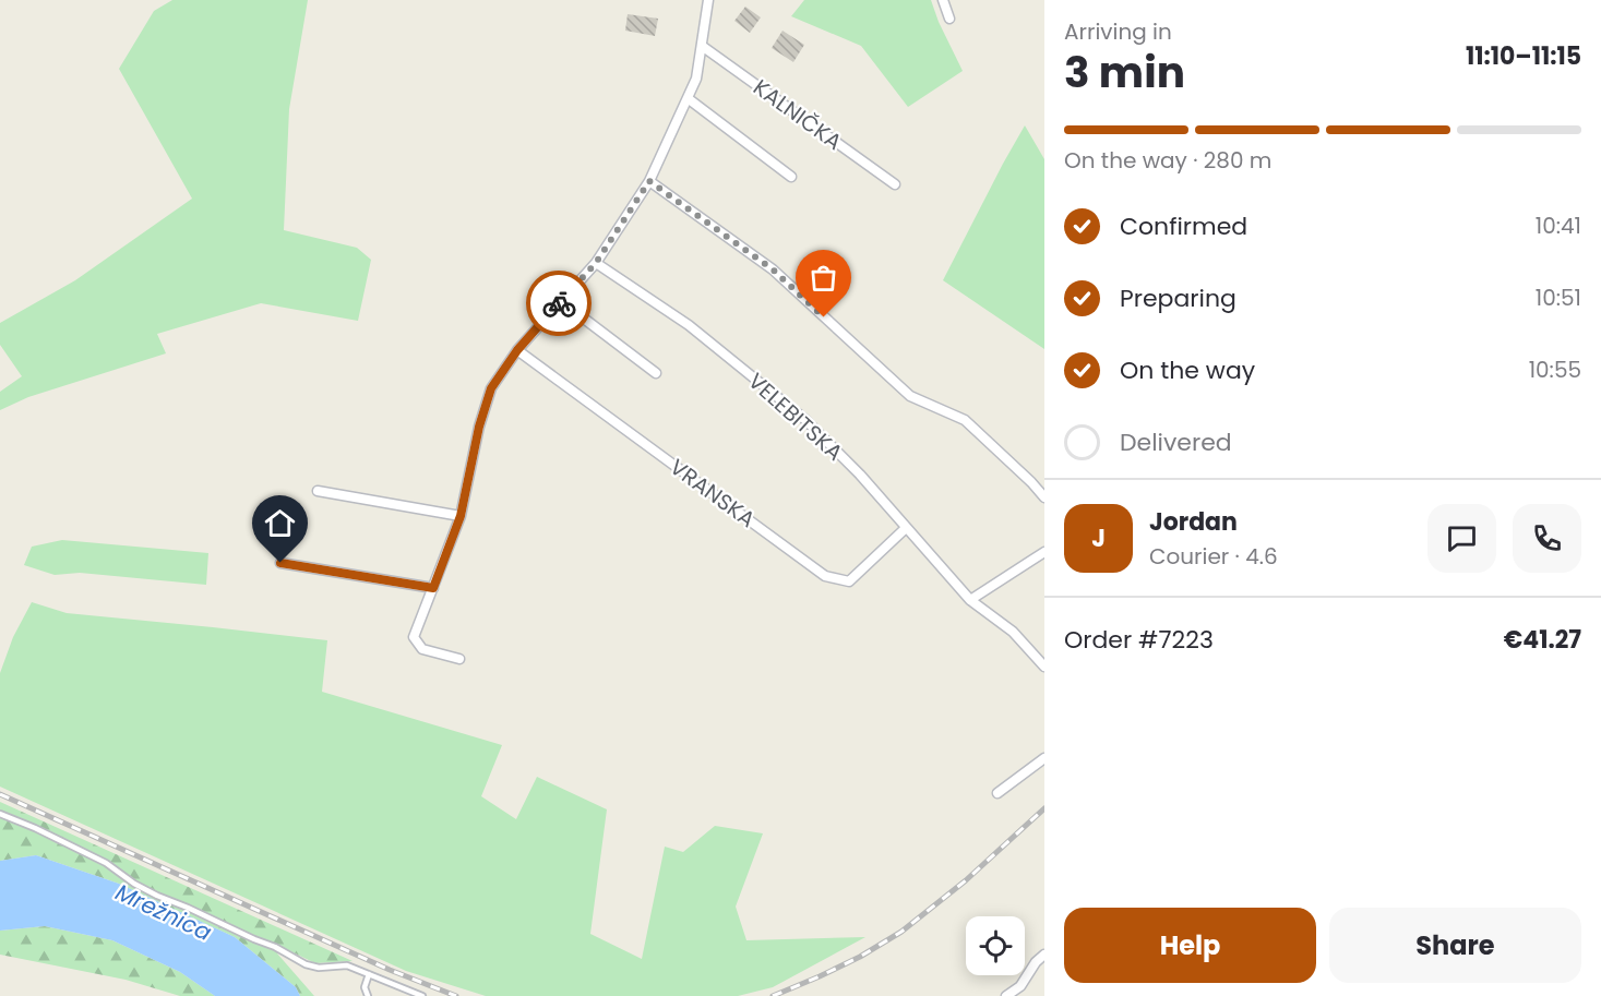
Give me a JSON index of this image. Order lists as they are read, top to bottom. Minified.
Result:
{"streets":{"street":["KALNIČKA","VELEBITSKA","VRANSKA"]},"crossings":[["VELEBITSKA","VRANSKA"]],"water":["Mrežnica"],"page":{"heading":["3 min","Arriving in","11:10–11:15"],"panel":["Jordan","Courier · 4.6","Order #7223","€41.27"],"bar":"On the way · 280 m","list":[["Confirmed","10:41"],["Preparing","10:51"],["On the way","10:55"],"Delivered"],"round":"J","buttons":["Help","Share"]}}
